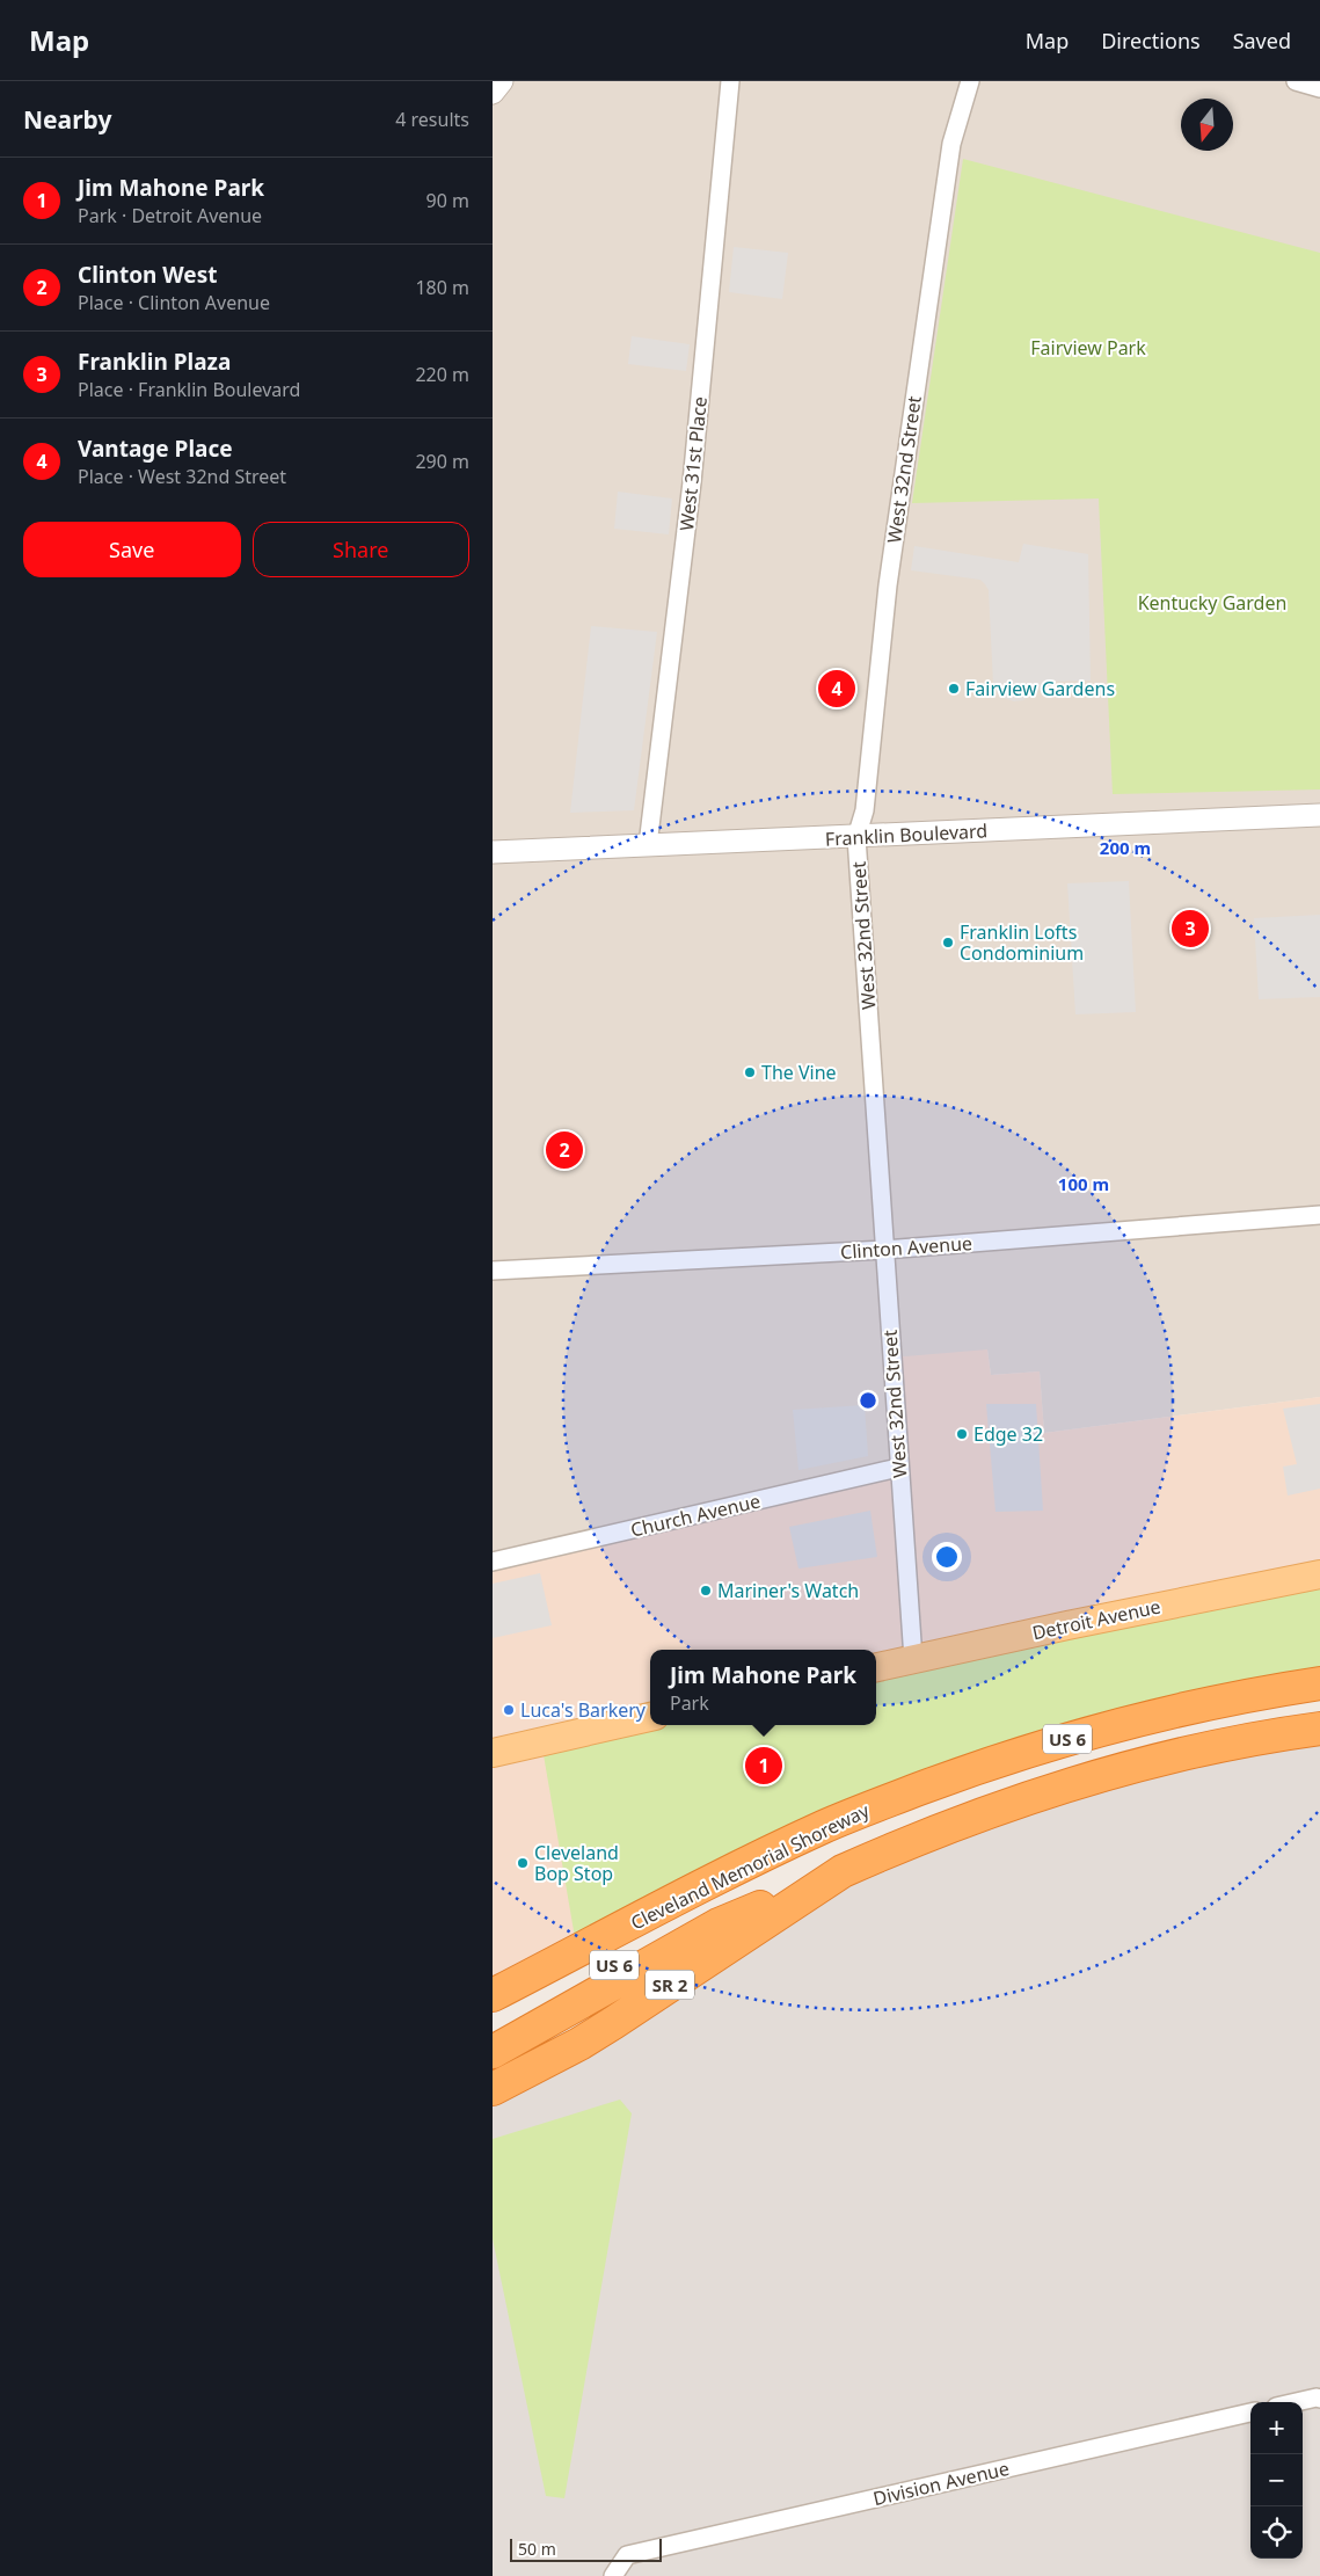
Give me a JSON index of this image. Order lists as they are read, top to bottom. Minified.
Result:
{"streets":{"highway":["US 6","Cleveland Memorial Shoreway","SR 2"],"main road":["Detroit Avenue"],"street":["West 31st Place","West 32nd Street","Franklin Boulevard","Clinton Avenue","Church Avenue","Division Avenue"]},"crossings":[["West 31st Place","Franklin Boulevard"],["West 32nd Street","Franklin Boulevard"],["West 32nd Street","Clinton Avenue"],["West 32nd Street","Church Avenue"],["West 32nd Street","Detroit Avenue"],["US 6","Cleveland Memorial Shoreway"],["US 6","SR 2"]],"parks":["Fairview Park","Kentucky Garden"],"places":["Fairview Gardens","Franklin Lofts Condominium","The Vine","Edge 32","Mariner's Watch","Luca's Barkery","Cleveland Bop Stop"],"scale_bar":"50 m","north":"bottom","page":{"header":"Map","nav":["Map","Directions","Saved"],"heading":["Nearby","4 results"],"list":[{"mark":"1","name":"Jim Mahone Park","note":"Park · Detroit Avenue","value":"90 m"},{"mark":"2","name":"Clinton West","note":"Place · Clinton Avenue","value":"180 m"},{"mark":"3","name":"Franklin Plaza","note":"Place · Franklin Boulevard","value":"220 m"},{"mark":"4","name":"Vantage Place","note":"Place · West 32nd Street","value":"290 m"}],"buttons":["Save","Share"],"pins":["4","3","2","1"],"popup":["Jim Mahone Park","Park"],"map_buttons":["+","−"],"scale":"50 m"},"rings":["200 m","100 m"]}
